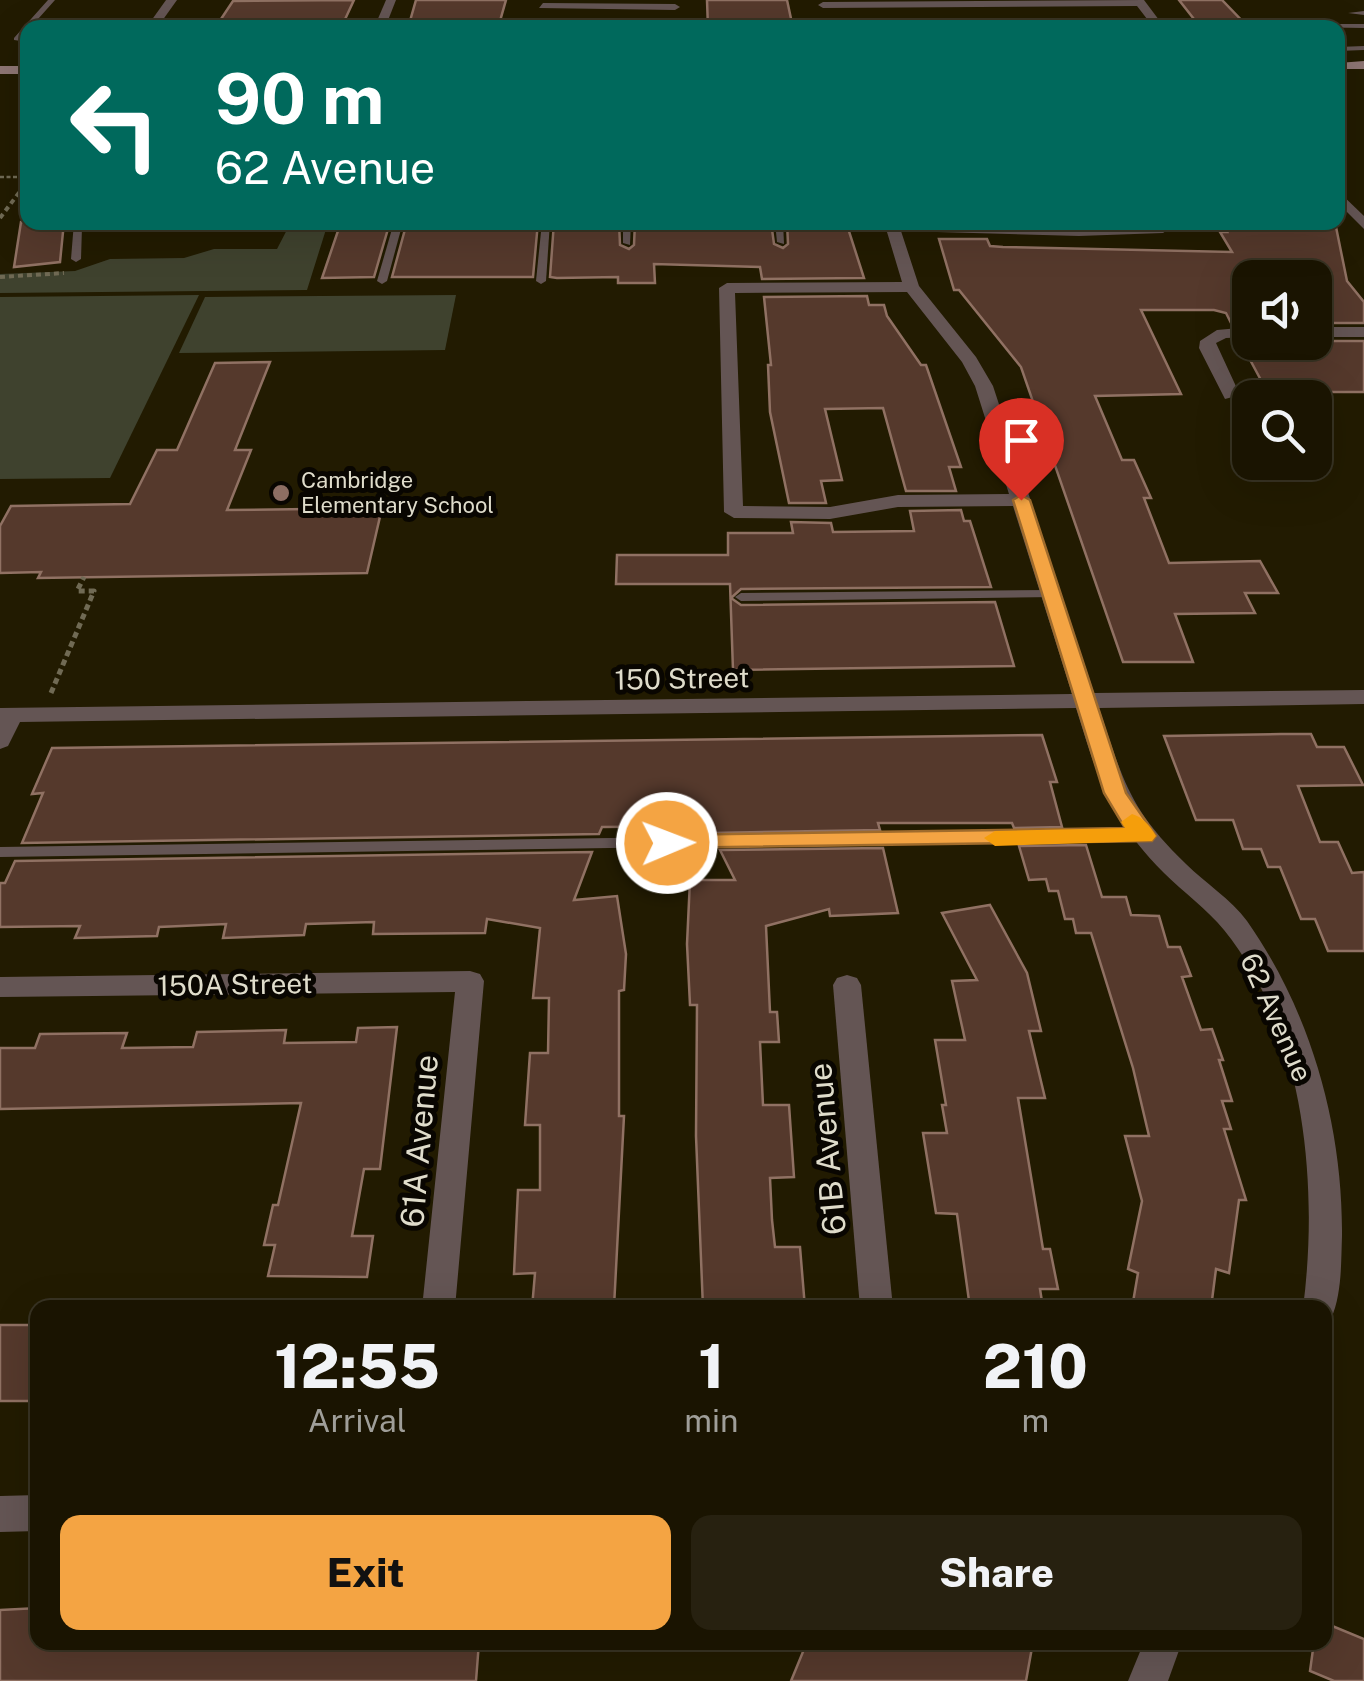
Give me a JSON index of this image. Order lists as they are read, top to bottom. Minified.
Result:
{"streets":{"street":["150 Street","150A Street","62 Avenue","61A Avenue","61B Avenue"]},"crossings":[["150 Street","62 Avenue"],["150A Street","61A Avenue"]],"places":["Cambridge Elementary School"],"page":{"turn":["90 m","62 Avenue"],"eta":["12:55","Arrival","1","min","210","m"],"buttons":["Exit","Share"]}}
